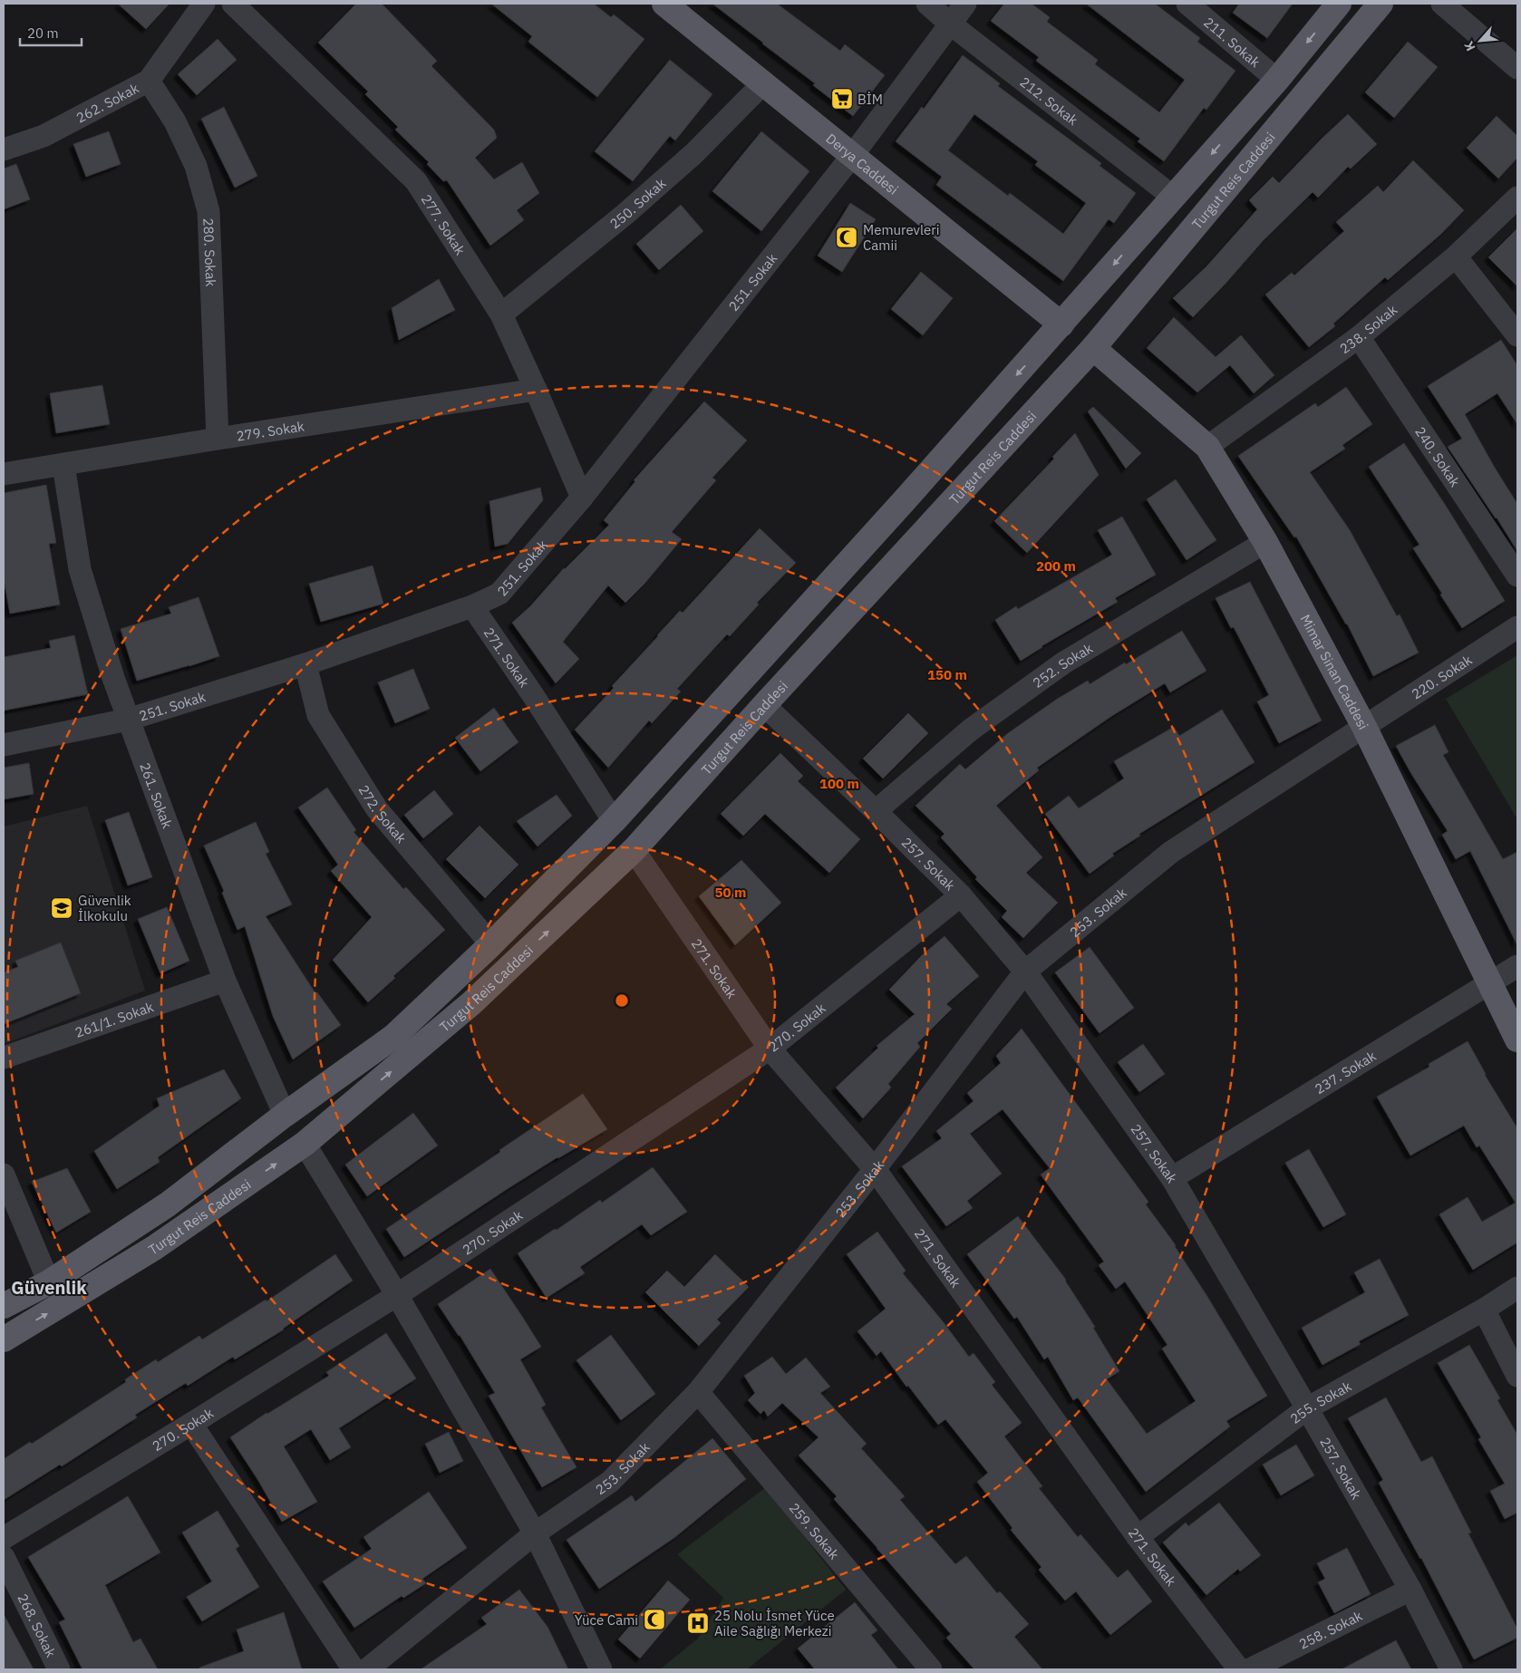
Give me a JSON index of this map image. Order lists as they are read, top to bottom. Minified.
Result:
{"streets":{"main road":["Derya Caddesi","Turgut Reis Caddesi","Mimar Sinan Caddesi"],"street":["211. Sokak","212. Sokak","262. Sokak","250. Sokak","277. Sokak","280. Sokak","251. Sokak","238. Sokak","279. Sokak","240. Sokak","271. Sokak","252. Sokak","220. Sokak","261. Sokak","272. Sokak","257. Sokak","253. Sokak","261/1. Sokak","270. Sokak","237. Sokak","255. Sokak","259. Sokak","268. Sokak","258. Sokak"]},"crossings":[["211. Sokak","Turgut Reis Caddesi"],["212. Sokak","Turgut Reis Caddesi"],["212. Sokak","251. Sokak"],["262. Sokak","280. Sokak"],["Derya Caddesi","Turgut Reis Caddesi"],["Derya Caddesi","250. Sokak"],["Derya Caddesi","251. Sokak"],["Turgut Reis Caddesi","271. Sokak"],["Turgut Reis Caddesi","Mimar Sinan Caddesi"],["Turgut Reis Caddesi","261. Sokak"],["Turgut Reis Caddesi","272. Sokak"],["Turgut Reis Caddesi","257. Sokak"],["250. Sokak","277. Sokak"],["277. Sokak","251. Sokak"],["277. Sokak","279. Sokak"],["280. Sokak","279. Sokak"],["251. Sokak","271. Sokak"],["251. Sokak","261. Sokak"],["251. Sokak","272. Sokak"],["238. Sokak","240. Sokak"],["238. Sokak","Mimar Sinan Caddesi"],["279. Sokak","261. Sokak"],["271. Sokak","253. Sokak"],["271. Sokak","270. Sokak"],["271. Sokak","255. Sokak"],["252. Sokak","Mimar Sinan Caddesi"],["252. Sokak","257. Sokak"],["Mimar Sinan Caddesi","220. Sokak"],["Mimar Sinan Caddesi","253. Sokak"],["Mimar Sinan Caddesi","237. Sokak"],["220. Sokak","253. Sokak"],["261. Sokak","261/1. Sokak"],["257. Sokak","253. Sokak"],["257. Sokak","270. Sokak"],["257. Sokak","237. Sokak"],["257. Sokak","255. Sokak"],["257. Sokak","258. Sokak"],["253. Sokak","259. Sokak"]],"districts":["Güvenlik"],"places":{"supermarket":["BİM"],"mosque":["Memurevleri Camii","Yüce Cami"],"school or university":["Güvenlik İlkokulu"],"hospital":["25 Nolu İsmet Yüce Aile Sağlığı Merkezi"]},"scale_bar":"20 m","north":"bottom left","rings":["200 m","150 m","100 m","50 m"]}
